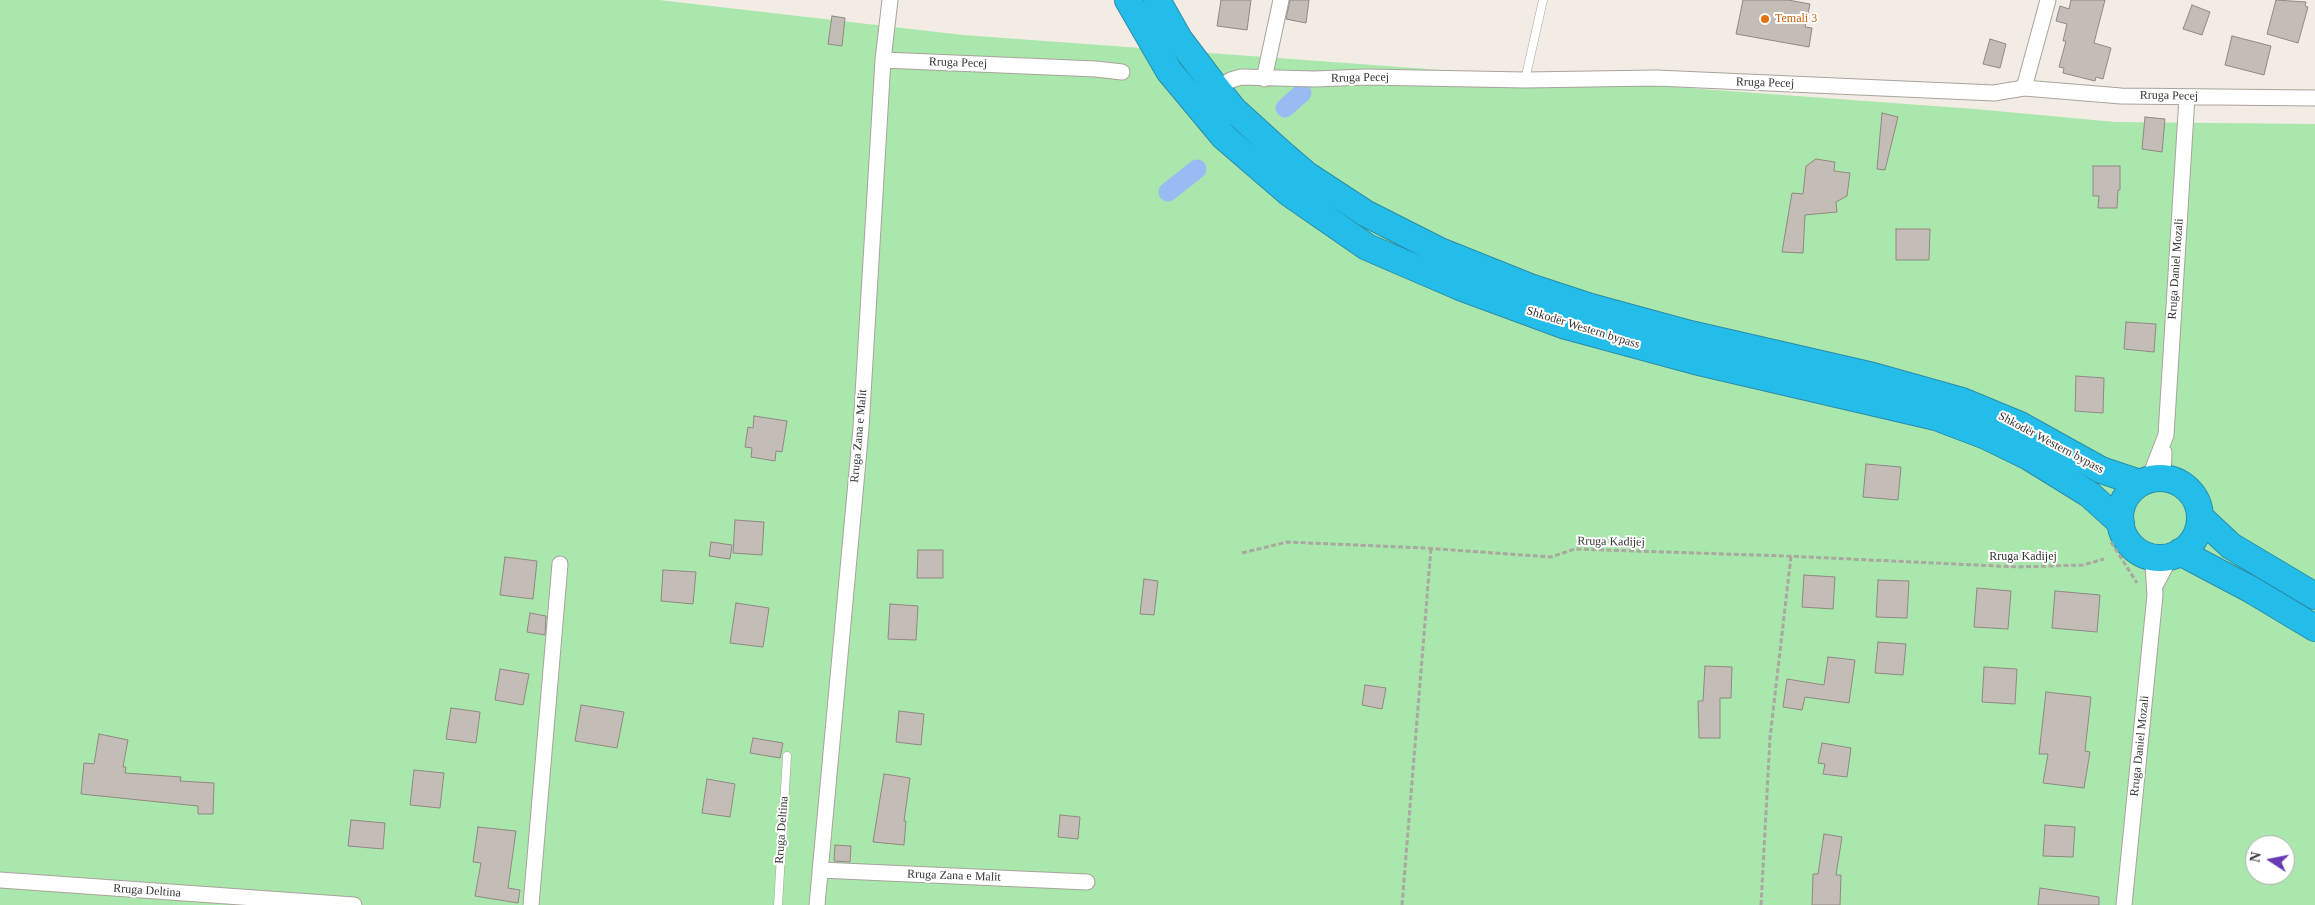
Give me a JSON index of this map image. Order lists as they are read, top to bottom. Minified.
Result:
{"streets":{"highway":["Shkodër Western bypass"],"street":["Rruga Pecej","Rruga Daniel Mozali","Rruga Zana e Malit","Rruga Deltina"],"path":["Rruga Kadijej"]},"crossings":[["Rruga Pecej","Rruga Daniel Mozali"],["Rruga Pecej","Shkodër Western bypass"],["Rruga Pecej","Rruga Zana e Malit"],["Rruga Daniel Mozali","Shkodër Western bypass"]],"places":["Temali 3"],"north":"left"}
